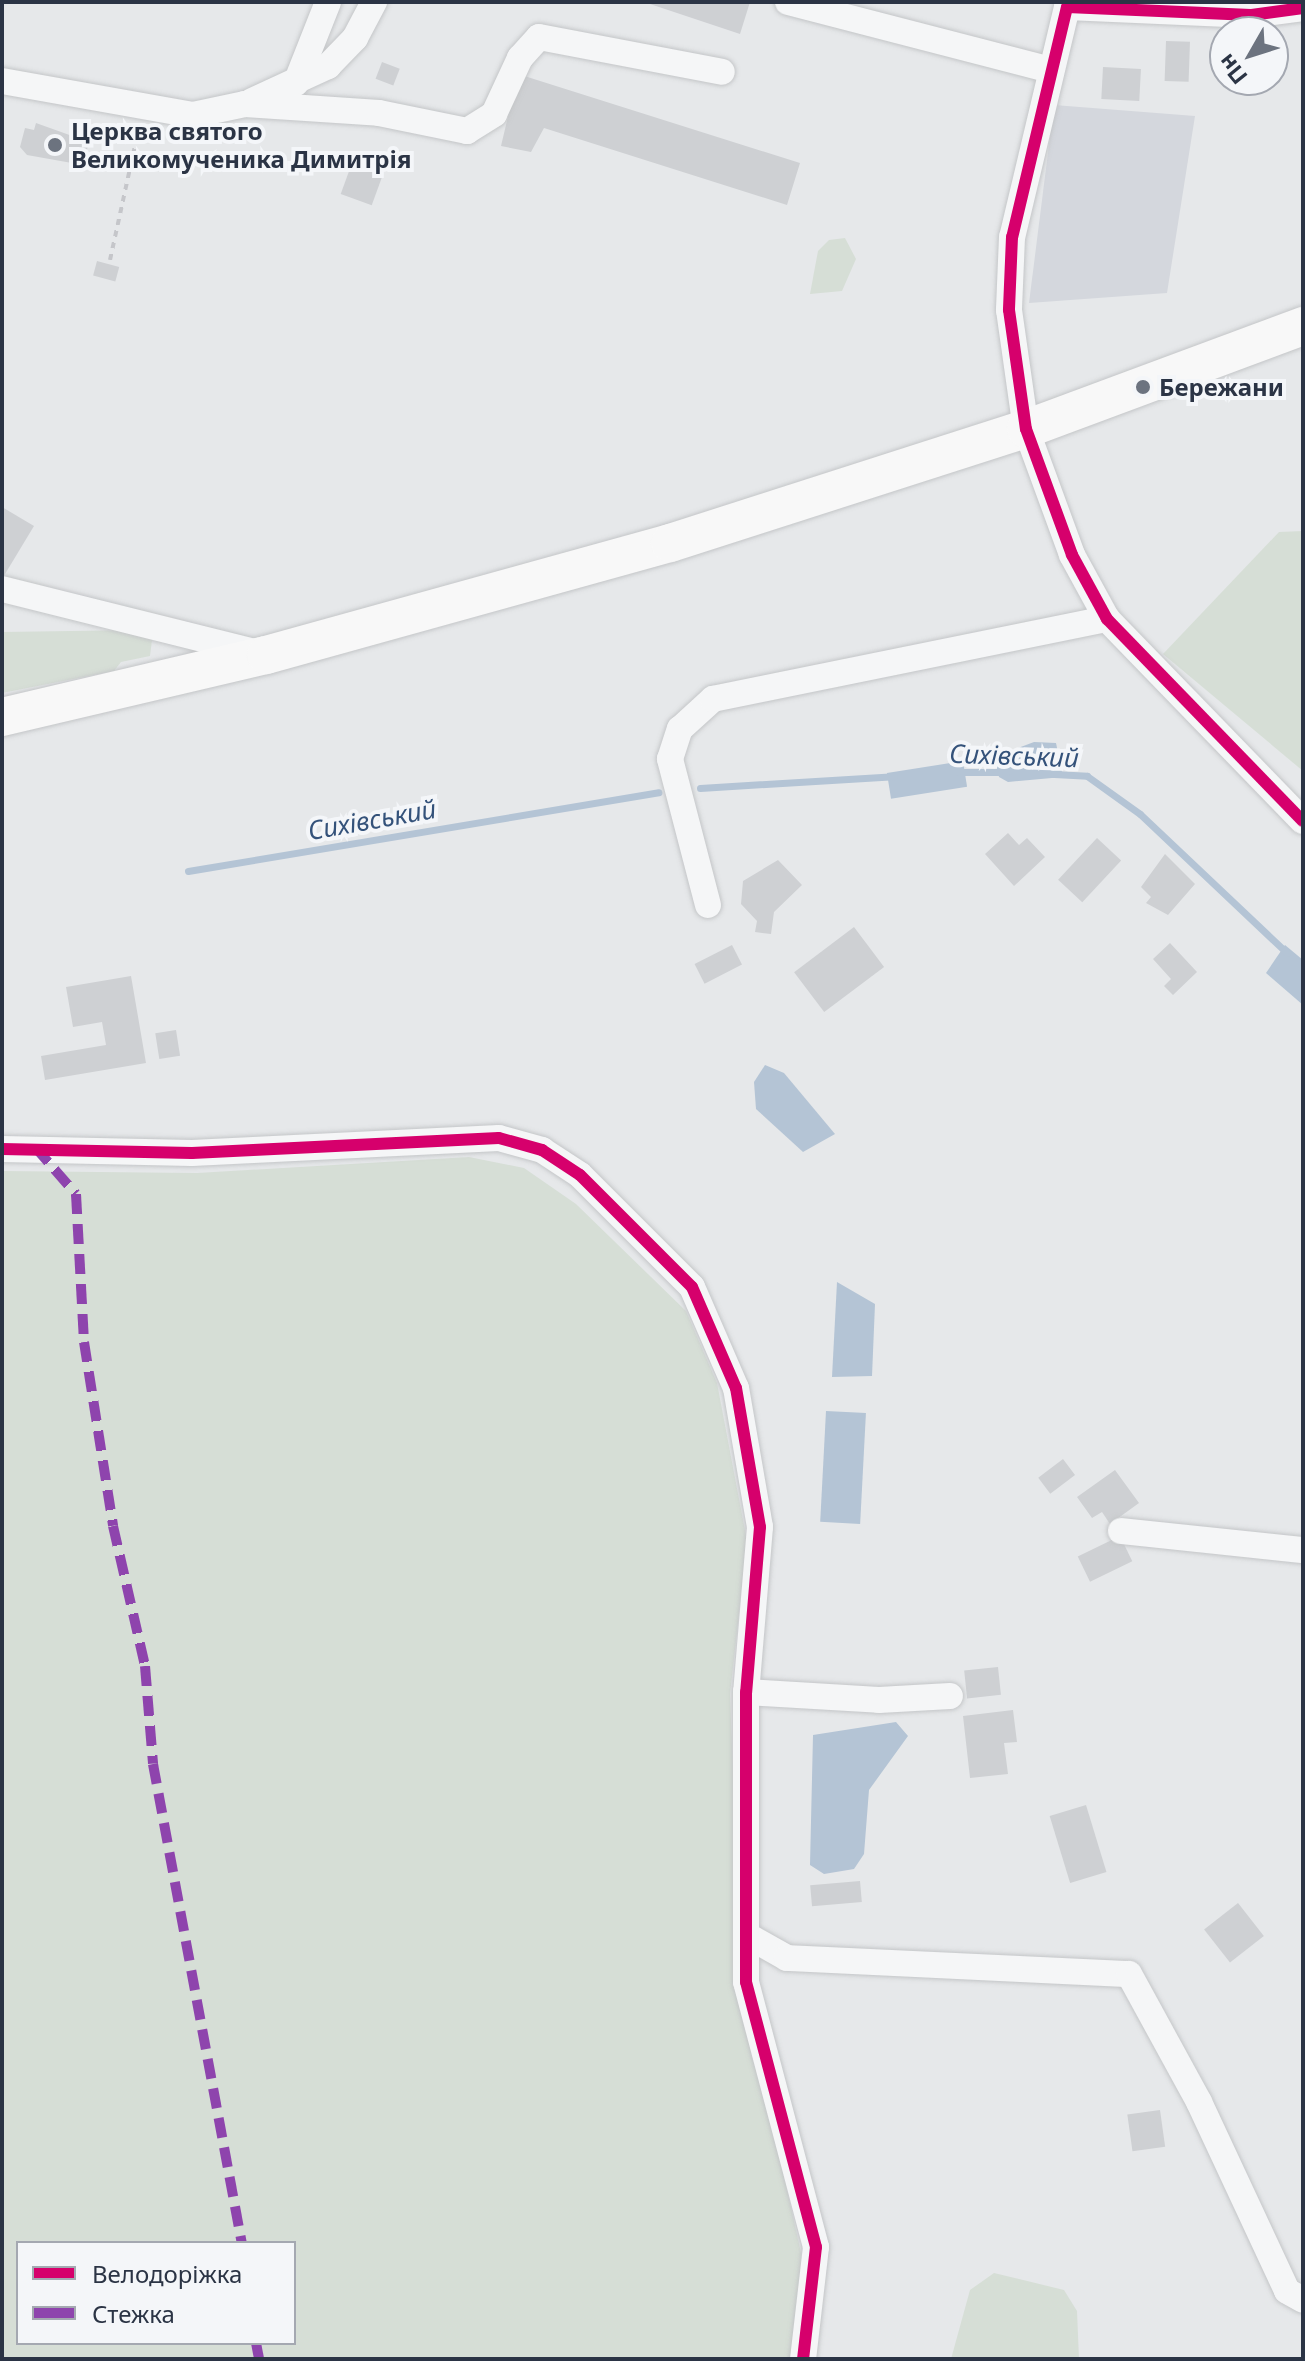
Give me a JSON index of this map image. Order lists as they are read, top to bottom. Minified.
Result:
{"water":["Сихівський"],"places":["Церква святого Великомученика Димитрія","Бережани"],"legend":["Велодоріжка","Стежка"],"north":"bottom left"}
